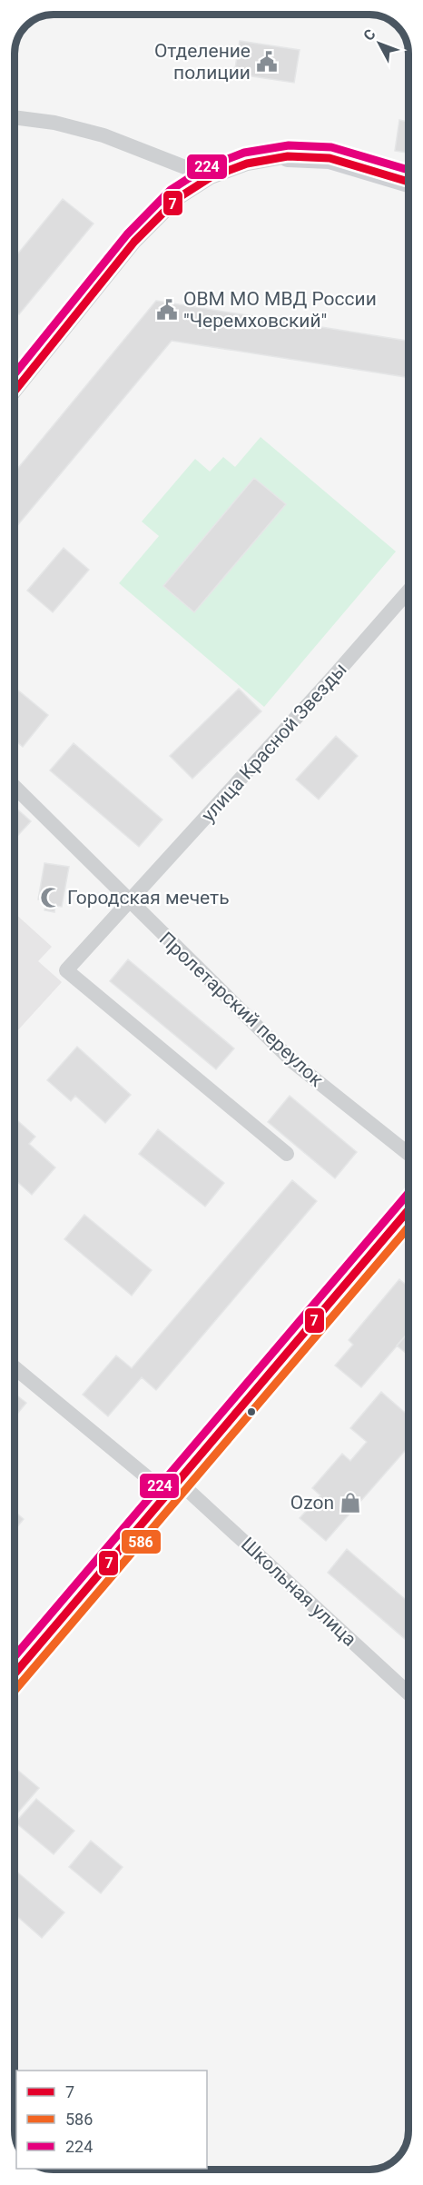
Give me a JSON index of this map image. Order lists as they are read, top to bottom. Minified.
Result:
{"streets":{"street":["улица Красной Звезды","Пролетарский переулок","Школьная улица"]},"crossings":[["улица Красной Звезды","Пролетарский переулок"]],"places":{"public building":["Отделение полиции","ОВМ МО МВД России \"Черемховский\""],"mosque":["Городская мечеть"],"shop":["Ozon"]},"lines":["transit line 224","transit line 7","transit line 586"],"legend":["7","586","224"],"north":"top left"}
